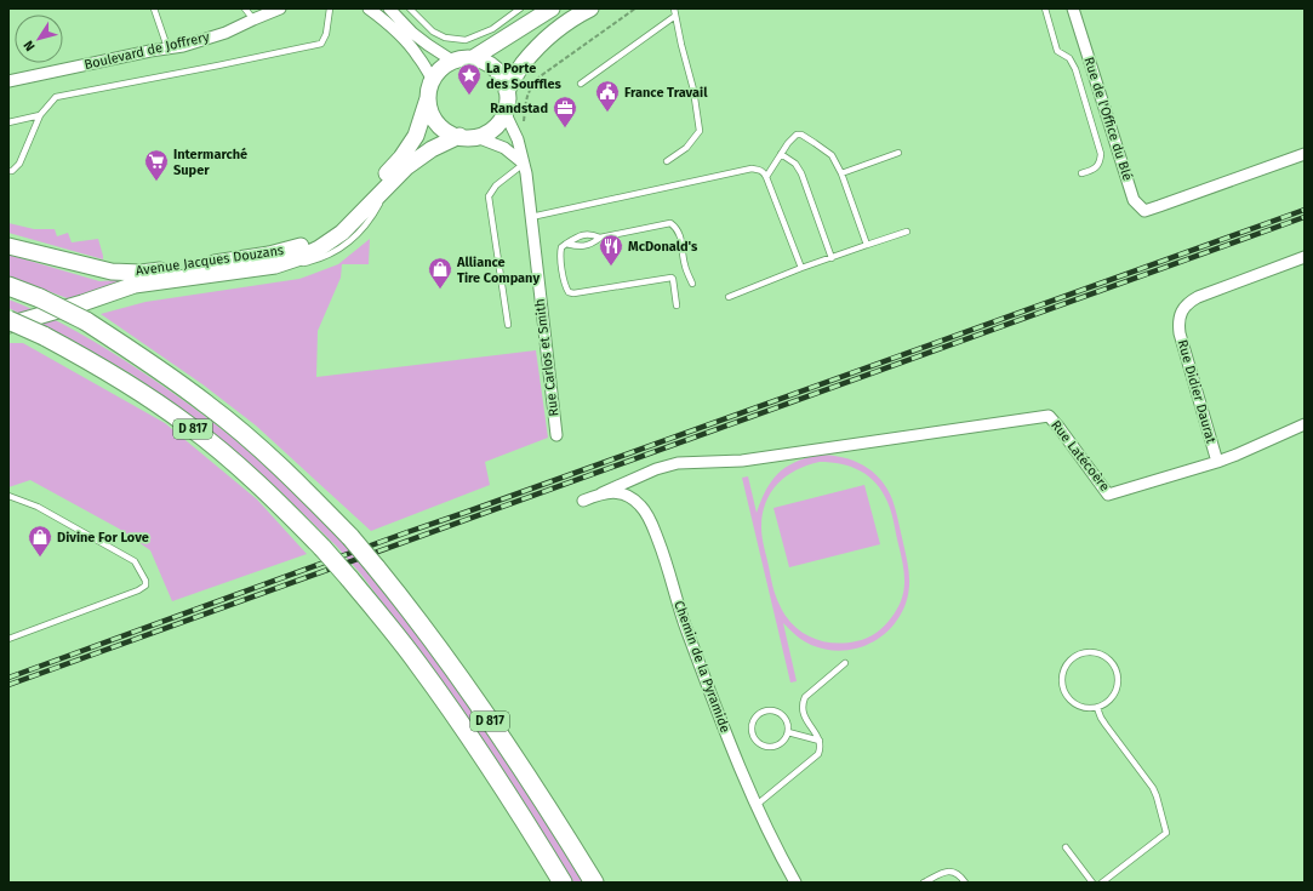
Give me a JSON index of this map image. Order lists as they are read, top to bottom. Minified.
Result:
{"streets":{"main road":["Avenue Jacques Douzans","D 817"],"street":["Boulevard de Joffrery","Rue de l'Office du Blé","Rue Carlos et Smith","Rue Didier Daurat","Rue Latécoère","Chemin de la Pyramide"]},"crossings":[["Avenue Jacques Douzans","Rue Carlos et Smith"],["Rue Didier Daurat","Rue Latécoère"],["Rue Latécoère","Chemin de la Pyramide"]],"places":{"place":["La Porte des Souffles"],"public building":["France Travail"],"office":["Randstad"],"supermarket":["Intermarché Super"],"restaurant":["McDonald's"],"shop":["Alliance Tire Company","Divine For Love"]},"north":"bottom left"}
